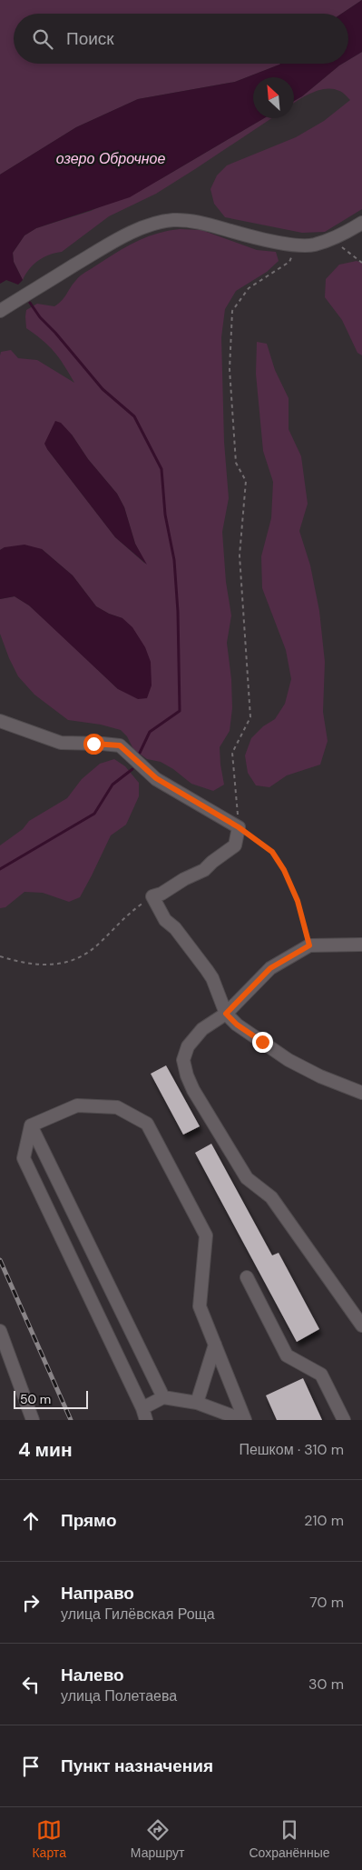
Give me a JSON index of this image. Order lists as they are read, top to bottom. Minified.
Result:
{"water":["озеро Оброчное"],"scale_bar":"50 m","north":"top left","page":{"search":"Поиск","scale":"50 m","heading":["4 мин","Пешком · 310 m"],"list":[["Прямо","210 m"],["Направо","улица Гилёвская Роща","70 m"],["Налево","улица Полетаева","30 m"],"Пункт назначения"],"nav":["Карта","Маршрут","Сохранённые"]}}
